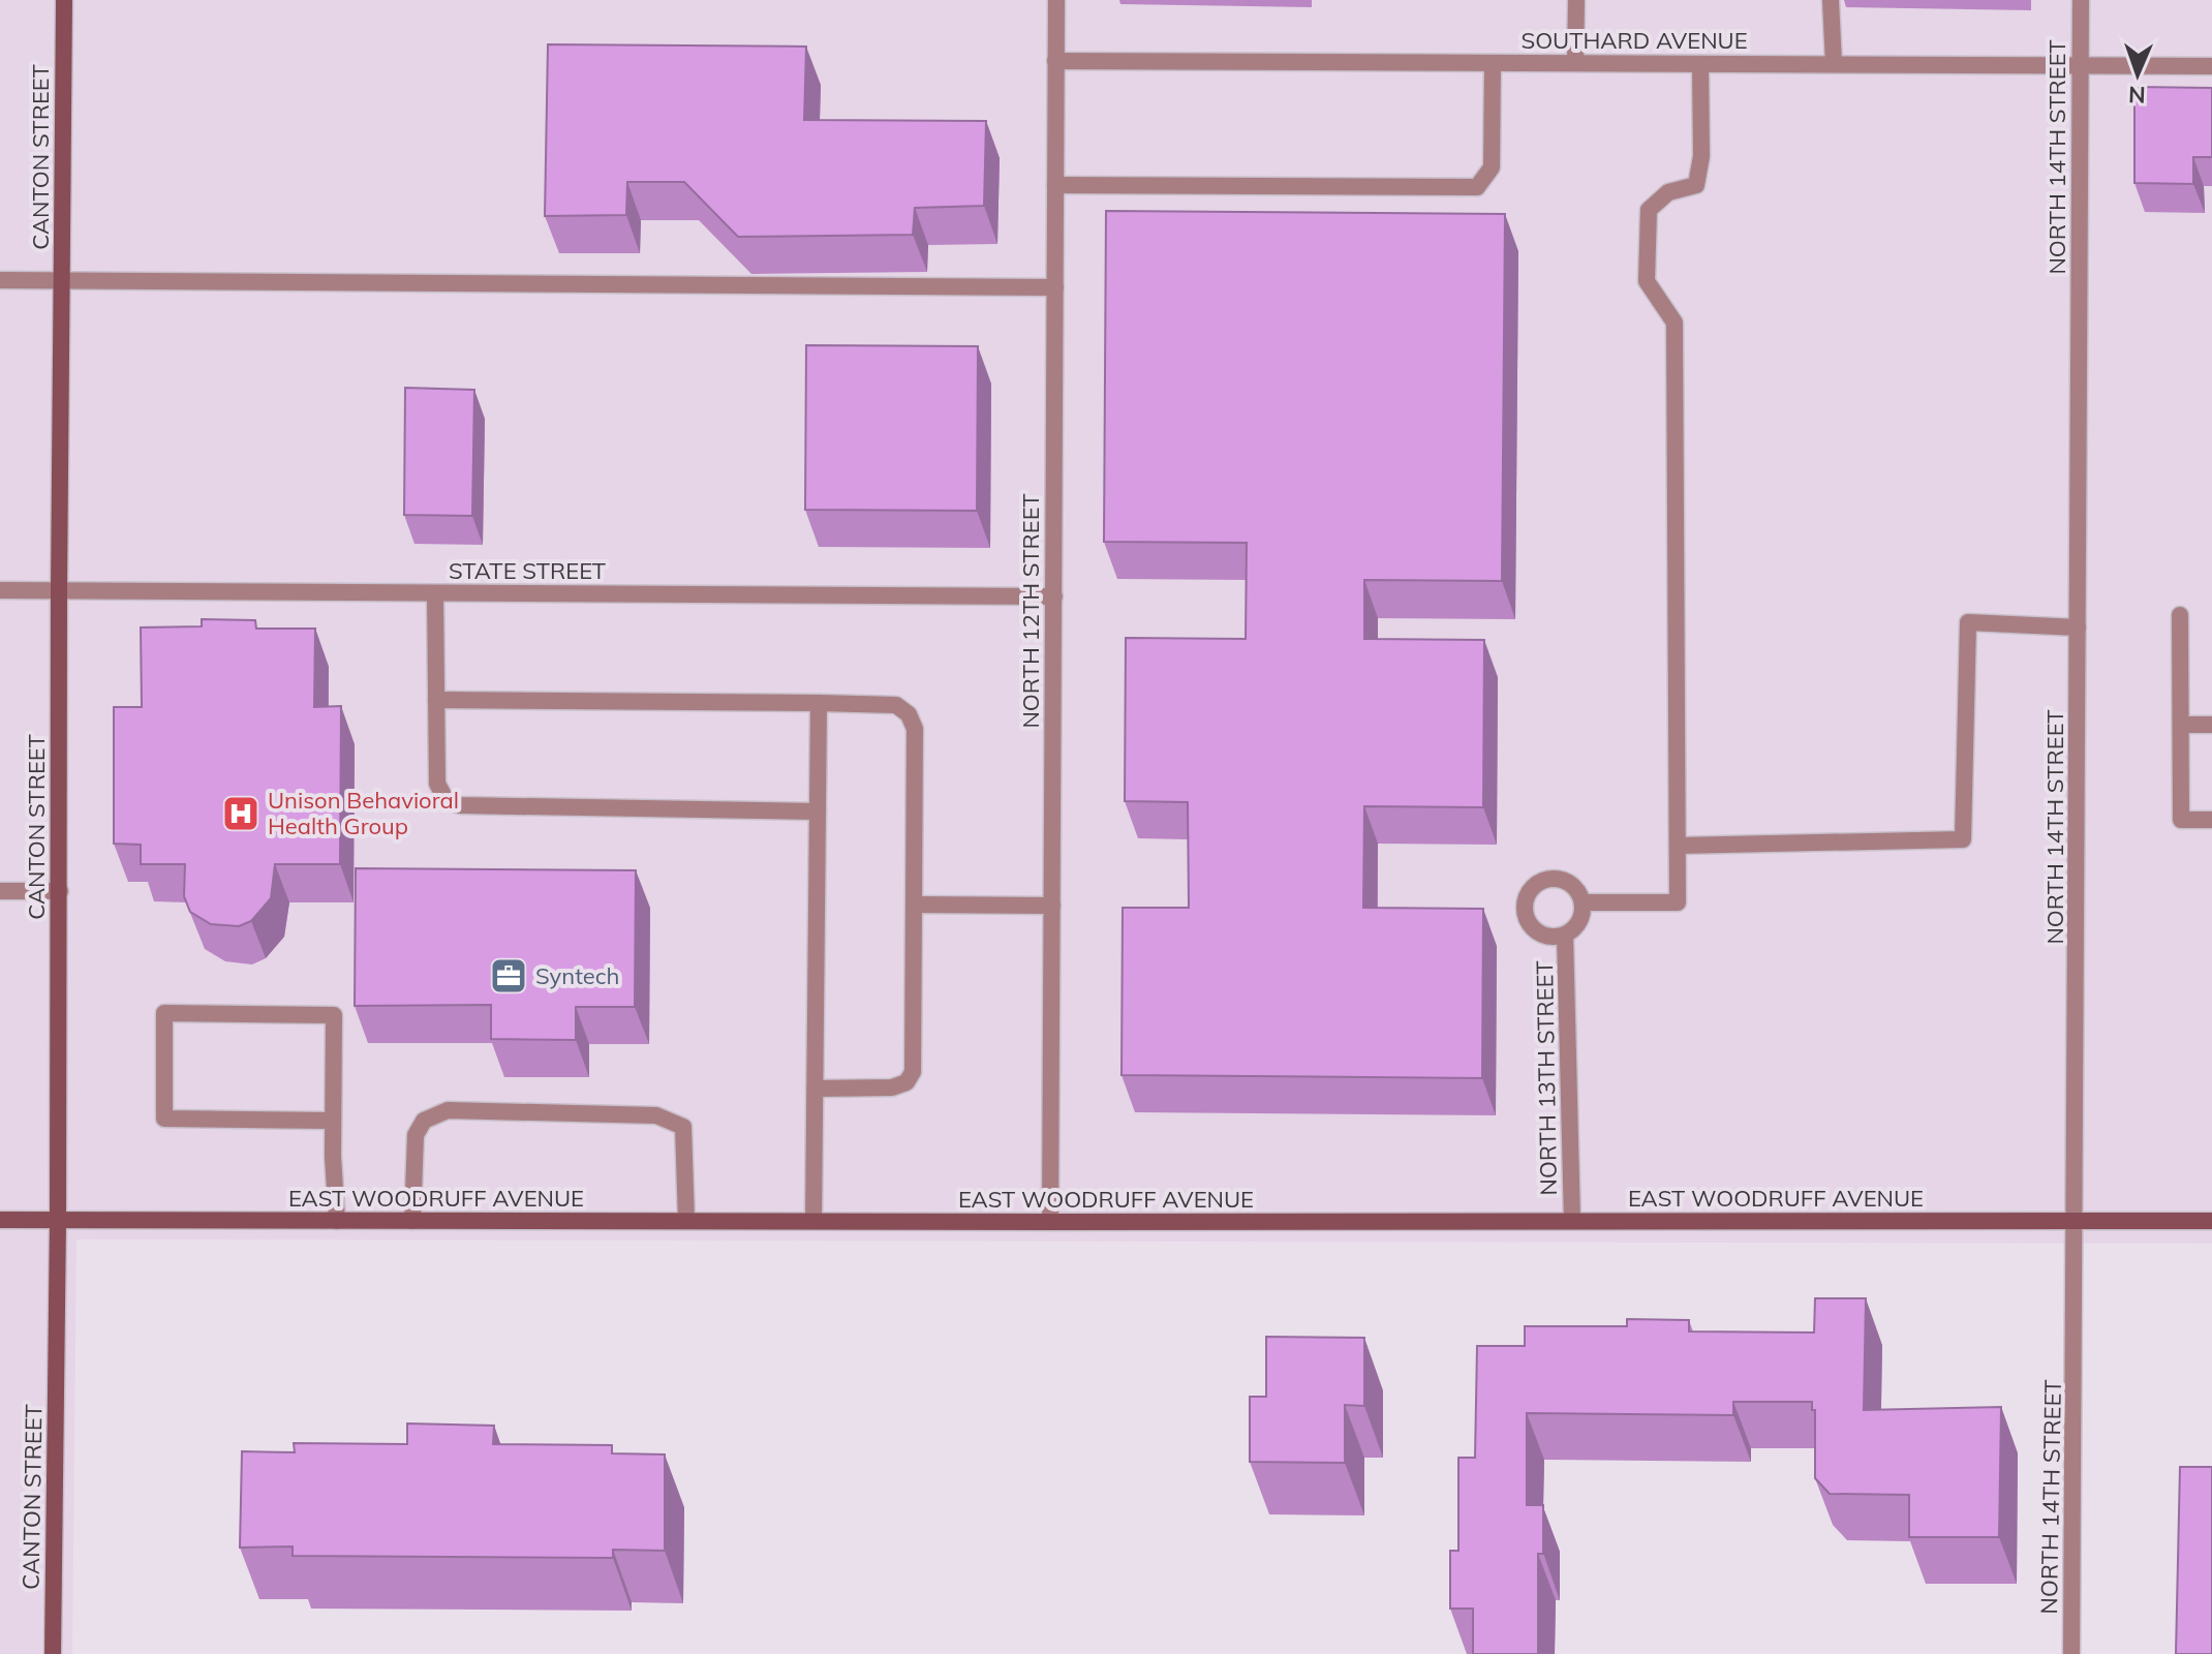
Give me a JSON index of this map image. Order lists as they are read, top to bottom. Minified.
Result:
{"streets":{"street":["SOUTHARD AVENUE","CANTON STREET","NORTH 14TH STREET","STATE STREET","NORTH 12TH STREET","NORTH 13TH STREET","EAST WOODRUFF AVENUE"]},"crossings":[["SOUTHARD AVENUE","NORTH 14TH STREET"],["SOUTHARD AVENUE","NORTH 12TH STREET"],["CANTON STREET","STATE STREET"],["CANTON STREET","EAST WOODRUFF AVENUE"],["NORTH 14TH STREET","EAST WOODRUFF AVENUE"],["STATE STREET","NORTH 12TH STREET"],["NORTH 12TH STREET","EAST WOODRUFF AVENUE"],["NORTH 13TH STREET","EAST WOODRUFF AVENUE"]],"places":{"hospital":["Unison Behavioral Health Group"],"office":["Syntech"]},"north":"bottom"}
